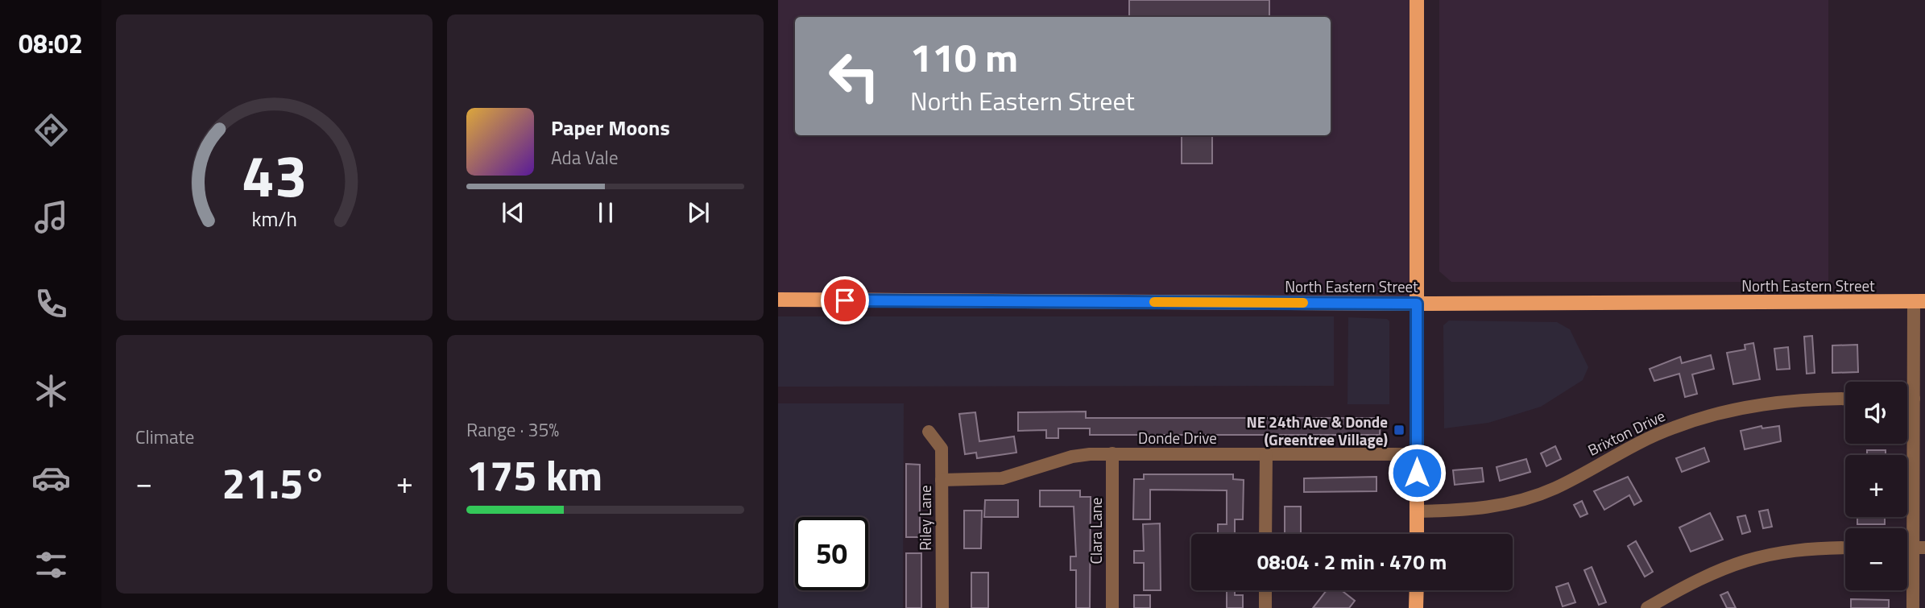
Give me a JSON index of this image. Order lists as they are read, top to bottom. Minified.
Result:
{"streets":{"main road":["North Eastern Street"],"street":["Brixton Drive","Donde Drive","Riley Lane","Clara Lane"]},"crossings":[["Donde Drive","Riley Lane"],["Donde Drive","Clara Lane"]],"places":{"transit":["NE 24th Ave & Donde (Greentree Village)"]},"page":{"tabs":"08:02","turn":["110 m","North Eastern Street"],"song":["Paper Moons","Ada Vale"],"tile":["Climate",["Range · 35%","175 km"]],"map_buttons":["+","−"],"heat":["−","21.5°","+"],"limit":"50","trip":"08:04 · 2 min · 470 m","gauge":["43","km/h"]}}
